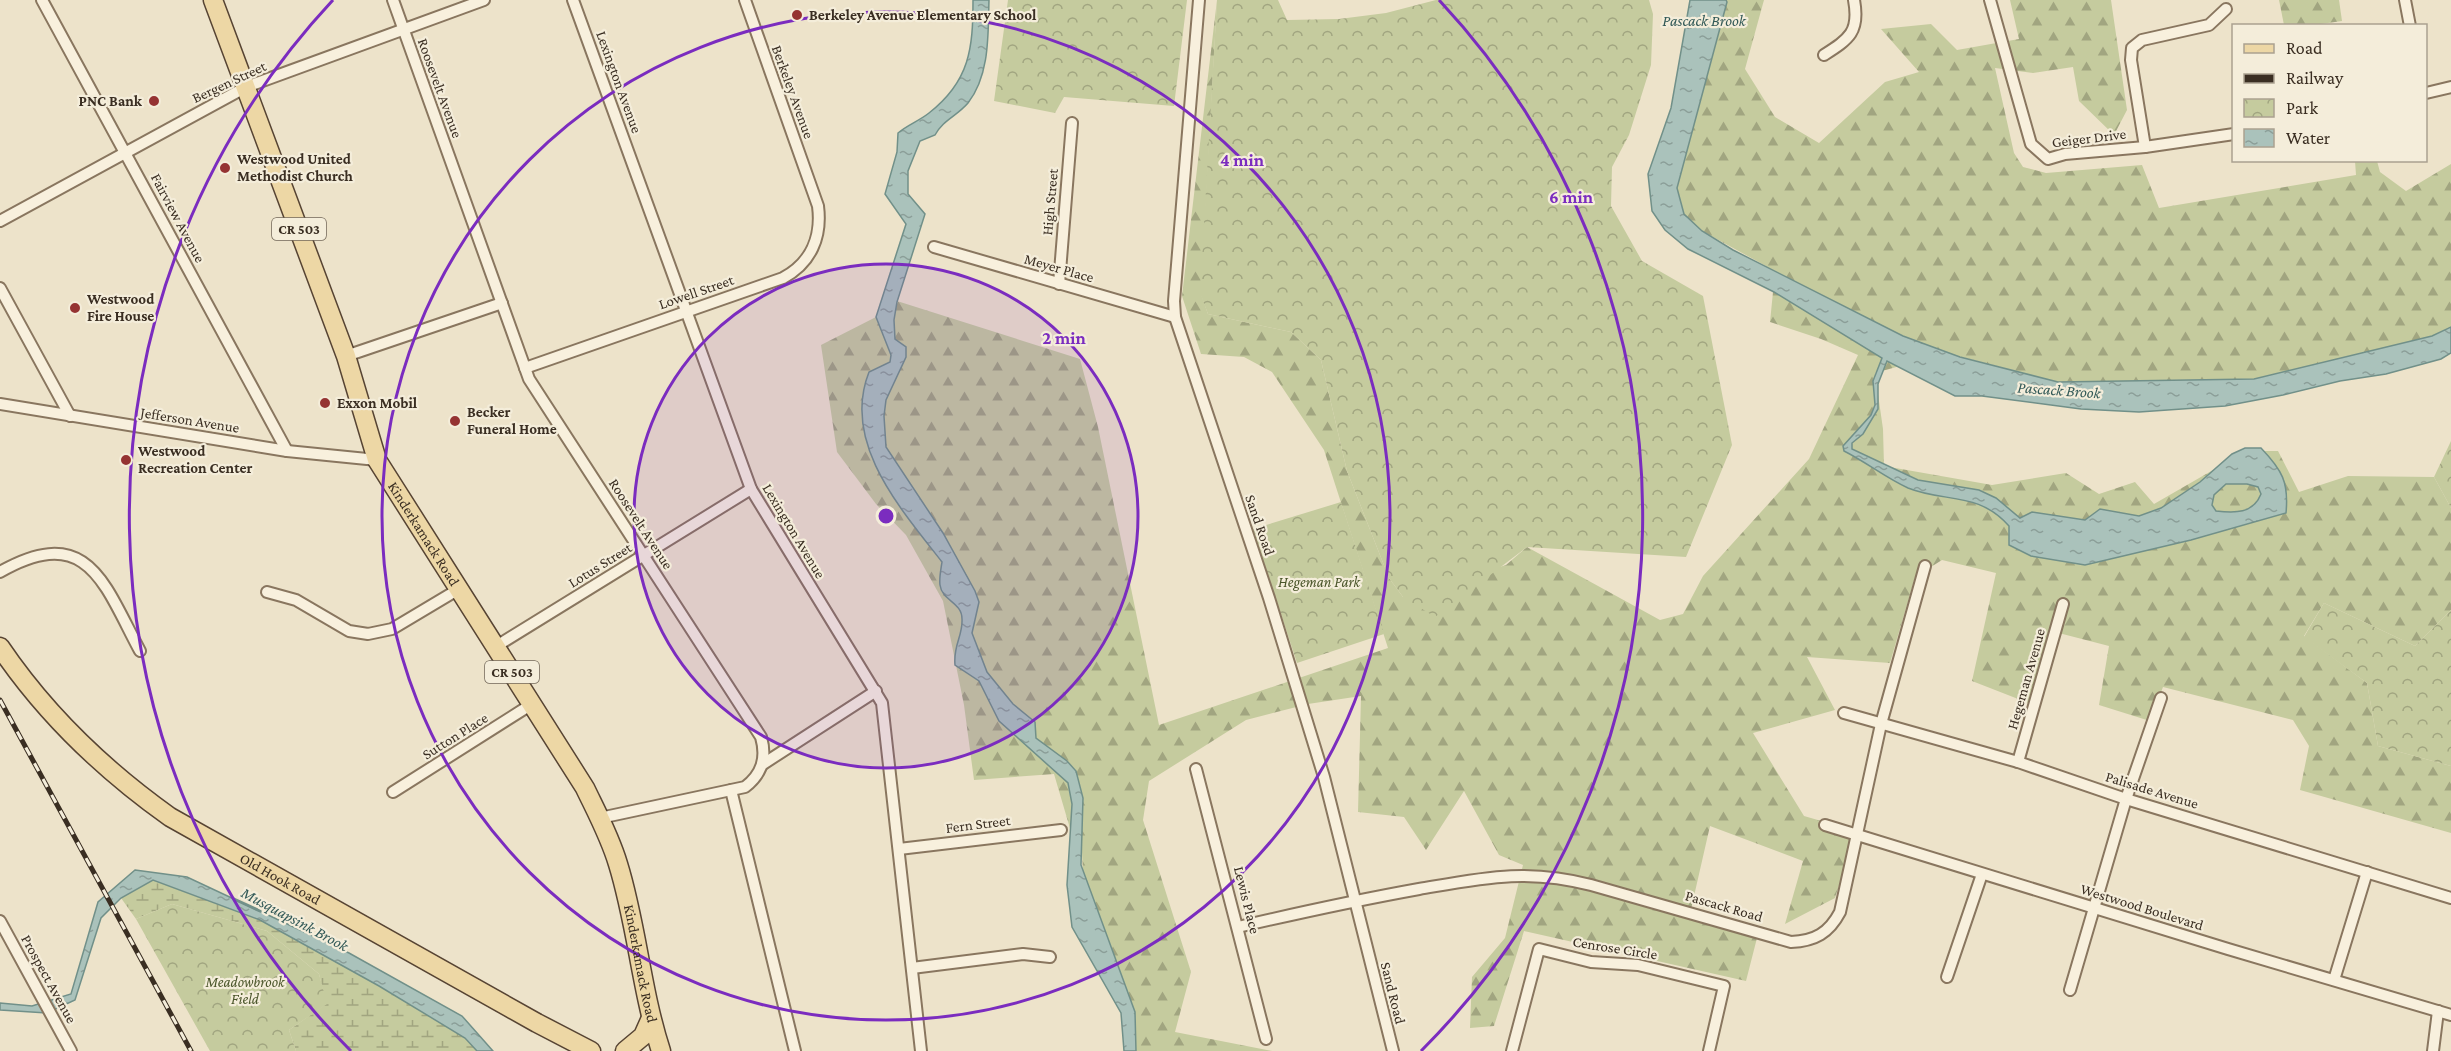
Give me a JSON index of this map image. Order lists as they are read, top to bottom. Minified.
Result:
{"streets":{"main road":["CR 503","Kinderkamack Road","Old Hook Road"],"street":["Bergen Street","Lexington Avenue","Roosevelt Avenue","Berkeley Avenue","Geiger Drive","High Street","Fairview Avenue","Meyer Place","Lowell Street","Jefferson Avenue","Sand Road","Lotus Street","Hegeman Avenue","Sutton Place","Palisade Avenue","Fern Street","Lewis Place","Pascack Road","Westwood Boulevard","Cenrose Circle","Prospect Avenue"]},"crossings":[["Bergen Street","Roosevelt Avenue"],["Bergen Street","Fairview Avenue"],["Bergen Street","Kinderkamack Road"],["Lexington Avenue","Lowell Street"],["Lexington Avenue","Lotus Street"],["Lexington Avenue","Fern Street"],["Roosevelt Avenue","Lowell Street"],["Roosevelt Avenue","Lotus Street"],["Berkeley Avenue","Lowell Street"],["High Street","Meyer Place"],["Fairview Avenue","Jefferson Avenue"],["Meyer Place","Sand Road"],["Jefferson Avenue","Kinderkamack Road"],["Sand Road","Pascack Road"],["Kinderkamack Road","Lotus Street"],["Kinderkamack Road","Sutton Place"],["Hegeman Avenue","Palisade Avenue"],["Palisade Avenue","Pascack Road"],["Lewis Place","Pascack Road"],["Pascack Road","Westwood Boulevard"]],"water":["Pascack Brook","Musquapsink Brook"],"parks":["Hegeman Park","Meadowbrook Field"],"places":["Berkeley Avenue Elementary School","PNC Bank","Westwood United Methodist Church","Westwood Fire House","Exxon Mobil","Becker Funeral Home","Westwood Recreation Center"],"legend":["Road","Railway","Park","Water"],"rings":["4 min","6 min","2 min"]}
